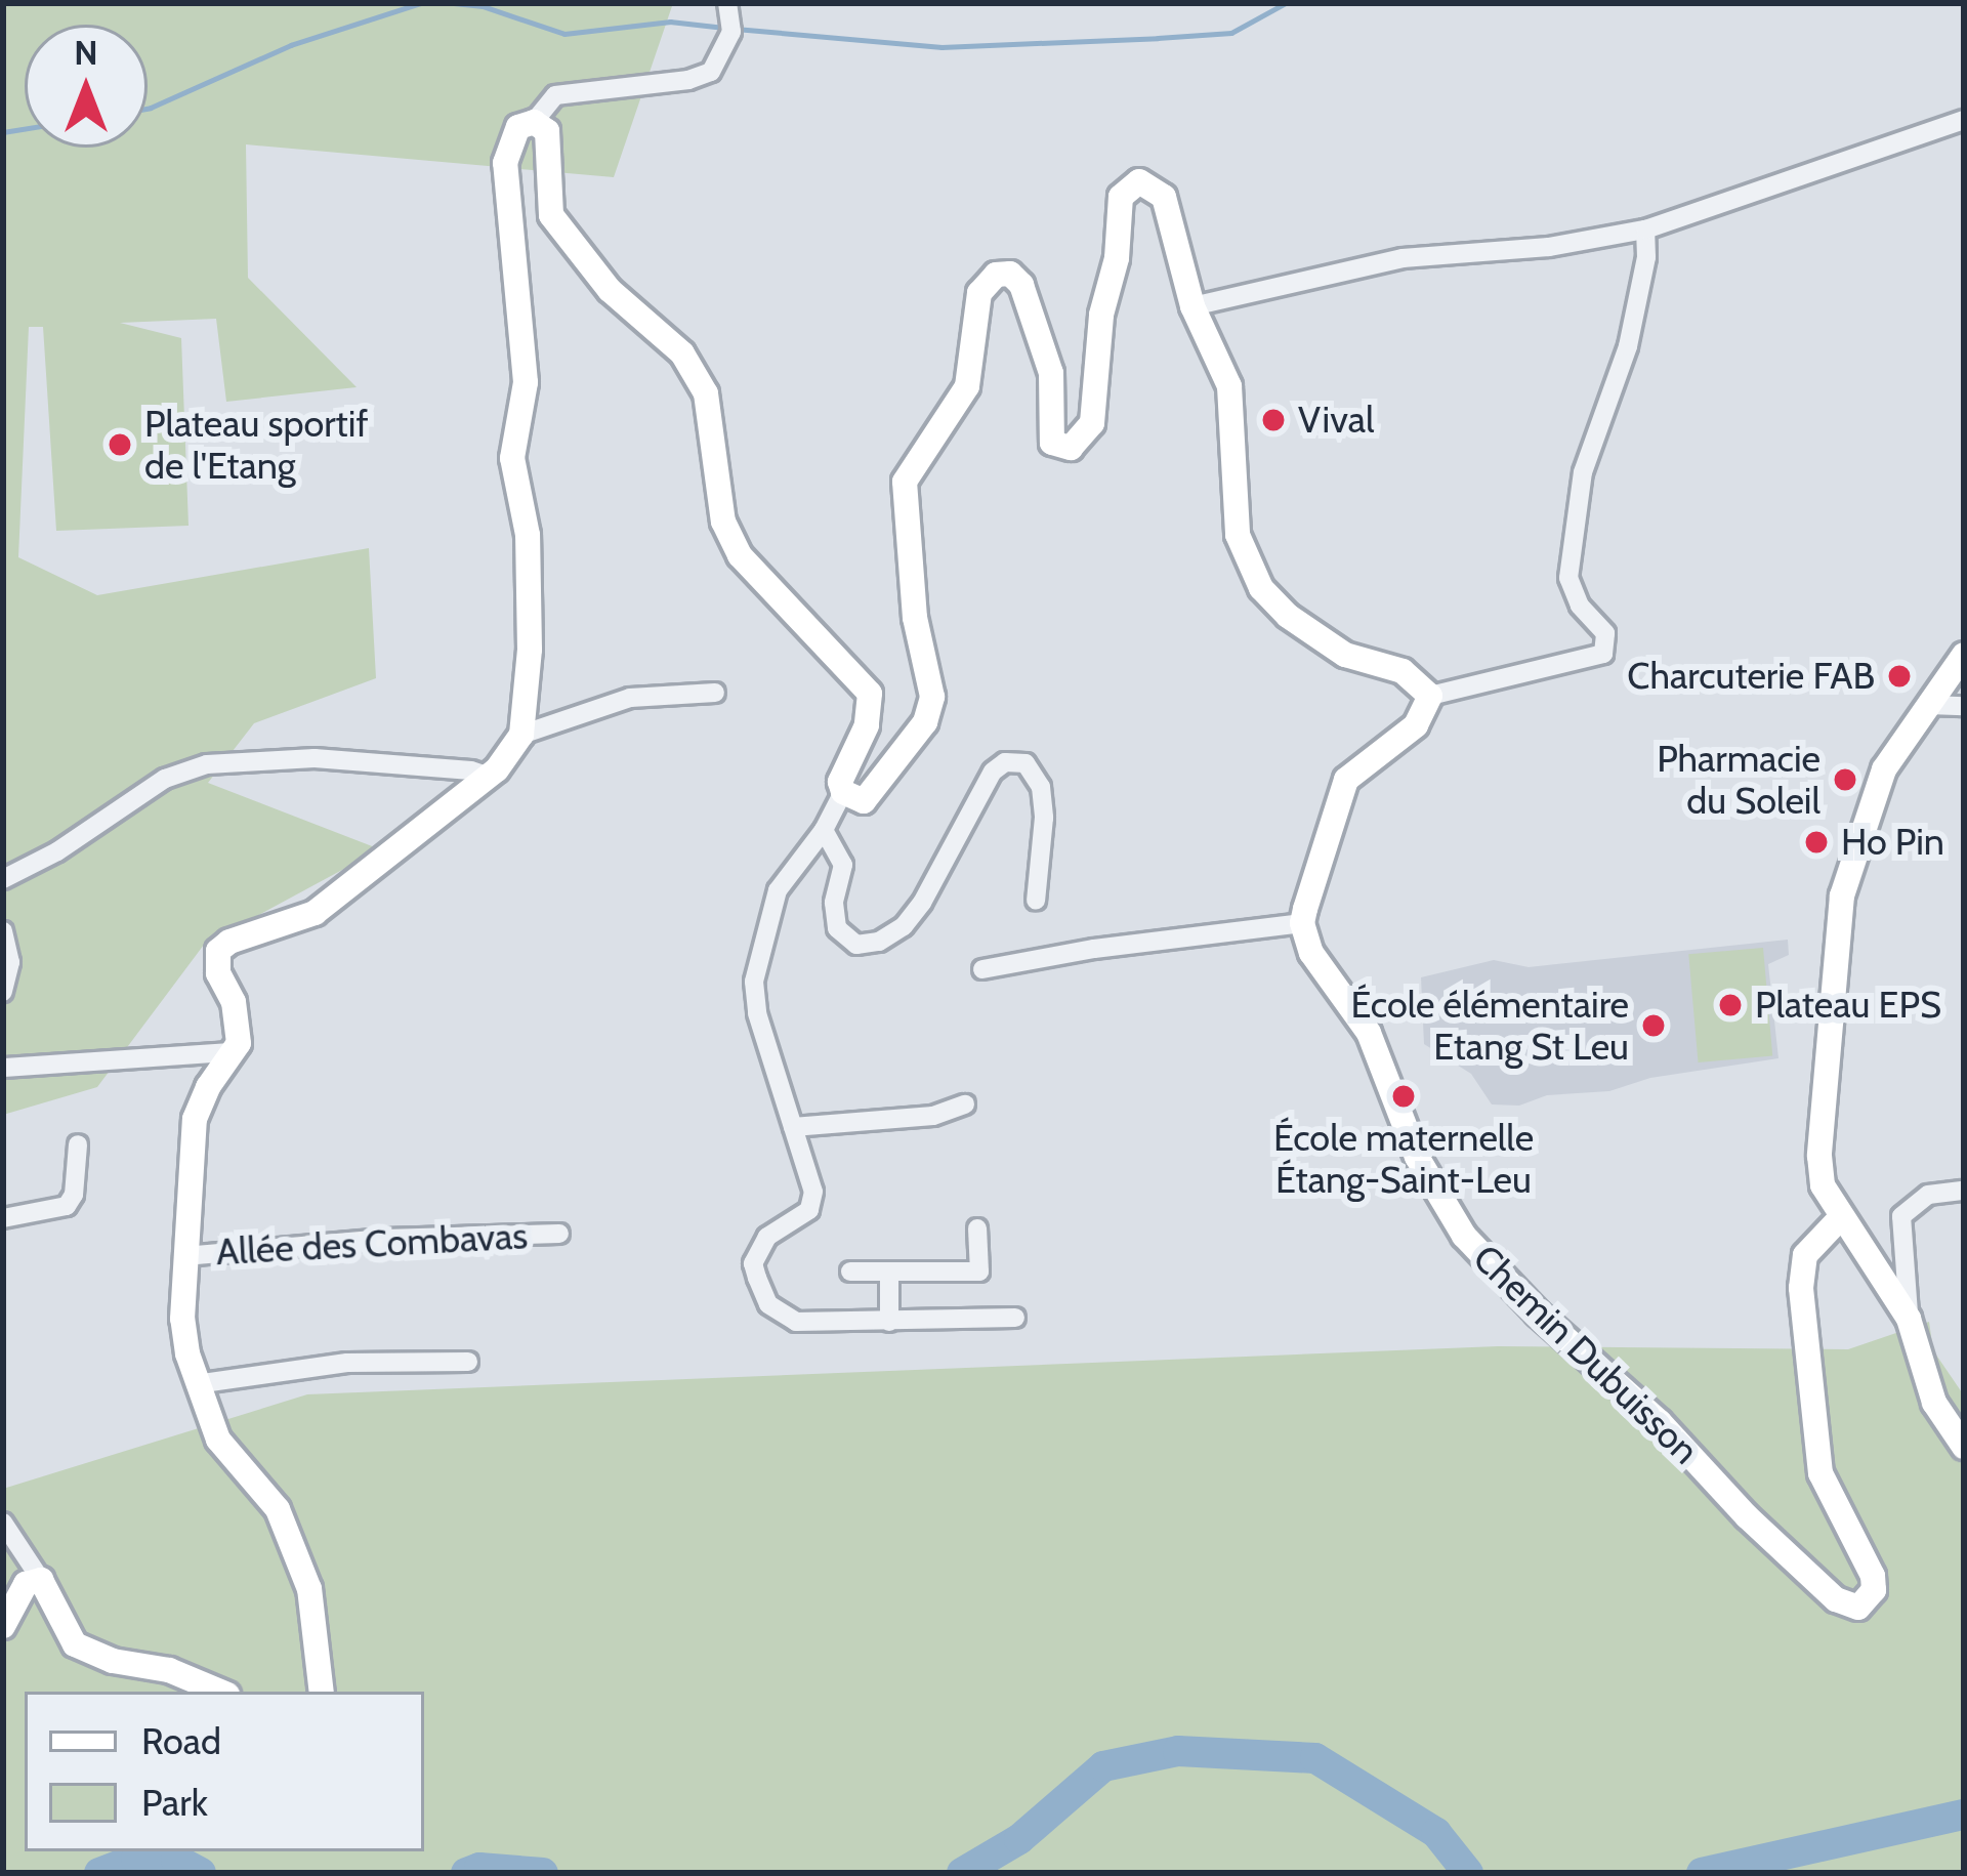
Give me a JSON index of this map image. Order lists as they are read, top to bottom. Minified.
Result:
{"streets":{"main road":["Chemin Dubuisson"],"street":["Allée des Combavas"]},"places":["Vival","Plateau sportif de l'Etang","Charcuterie FAB","Pharmacie du Soleil","Ho Pin","Plateau EPS","École élémentaire Etang St Leu","École maternelle Étang-Saint-Leu"],"legend":["Road","Park"],"north":"top"}
